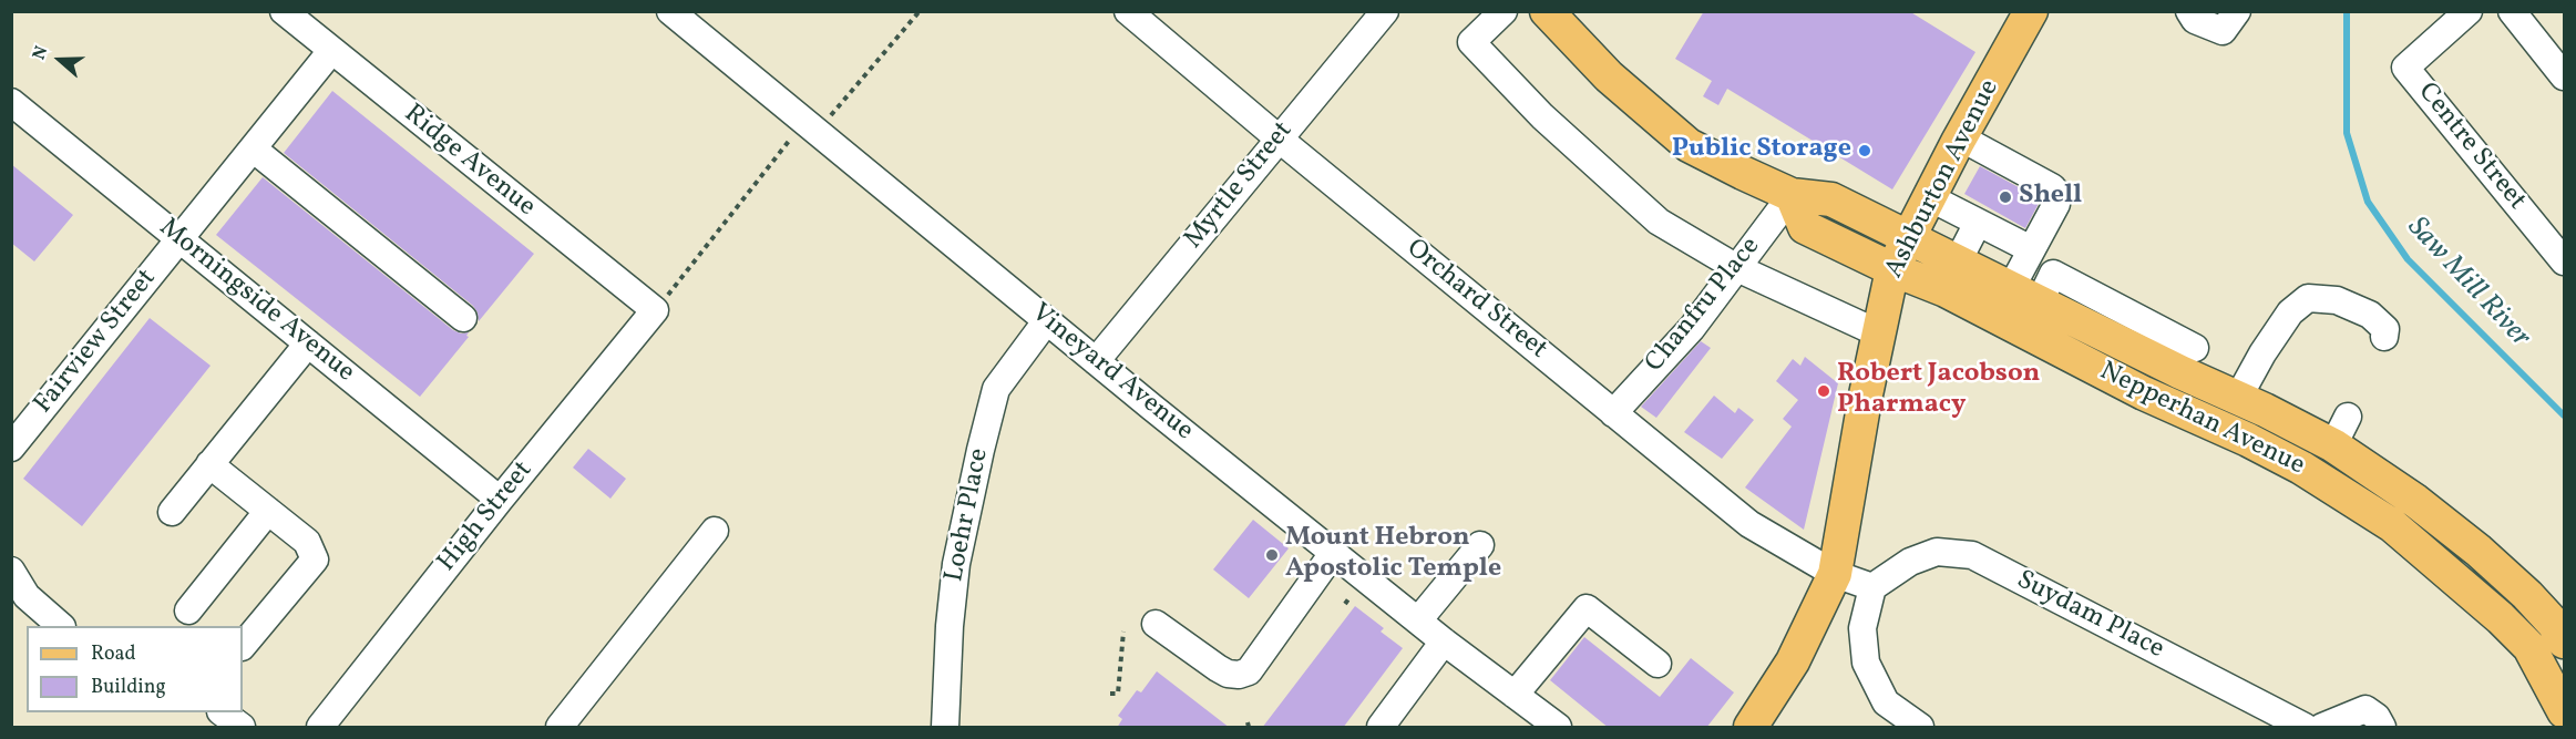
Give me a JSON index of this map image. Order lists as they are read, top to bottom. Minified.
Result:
{"streets":{"main road":["Ashburton Avenue","Nepperhan Avenue"],"street":["Centre Street","Ridge Avenue","Myrtle Street","Orchard Street","Morningside Avenue","Chanfru Place","Fairview Street","Vineyard Avenue","Loehr Place","High Street","Suydam Place"]},"crossings":[["Ridge Avenue","Fairview Street"],["Ridge Avenue","High Street"],["Ashburton Avenue","Orchard Street"],["Ashburton Avenue","Nepperhan Avenue"],["Myrtle Street","Orchard Street"],["Myrtle Street","Vineyard Avenue"],["Orchard Street","Chanfru Place"],["Orchard Street","Suydam Place"],["Morningside Avenue","Fairview Street"],["Morningside Avenue","High Street"],["Chanfru Place","Nepperhan Avenue"],["Vineyard Avenue","Loehr Place"]],"water":["Saw Mill River"],"places":["Public Storage","Shell","Robert Jacobson Pharmacy","Mount Hebron Apostolic Temple"],"legend":["Road","Building"],"north":"left"}
